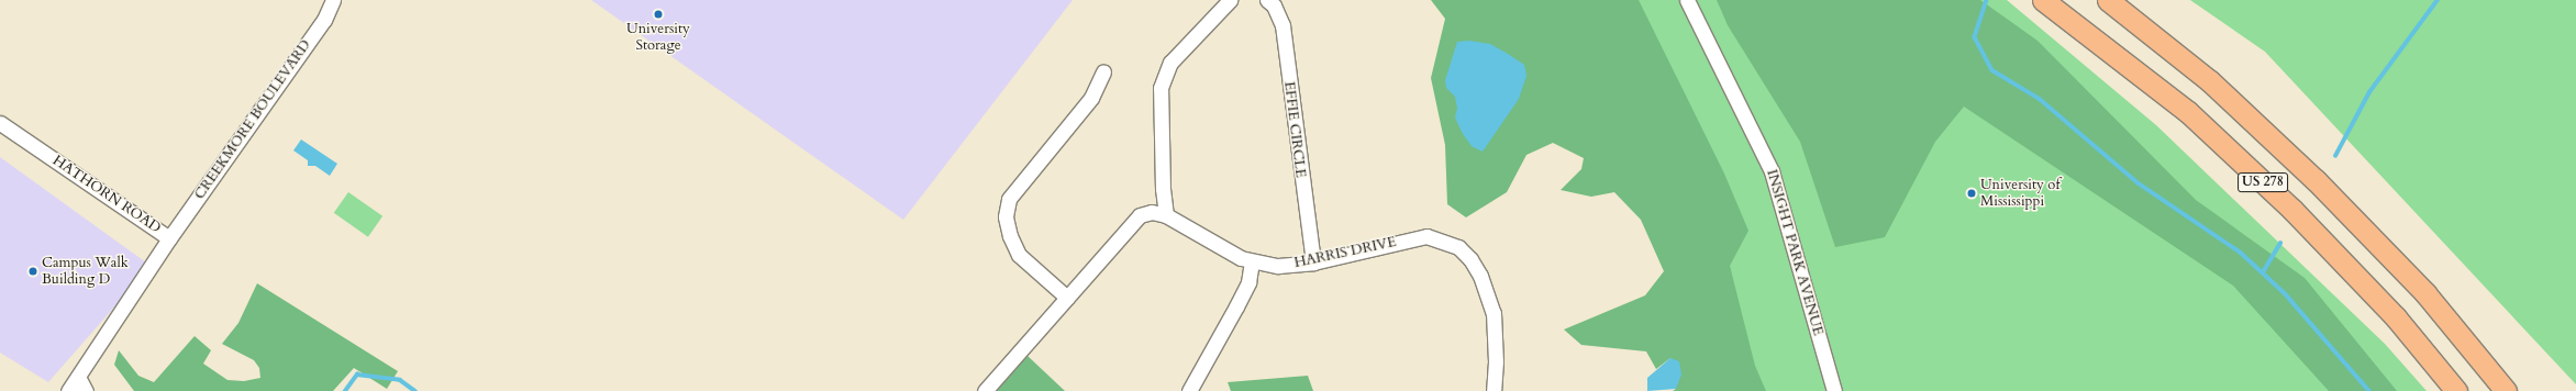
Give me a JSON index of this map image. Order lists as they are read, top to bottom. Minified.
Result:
{"streets":{"highway":["US 278"],"street":["CREEKMORE BOULEVARD","EFFIE CIRCLE","HATHORN ROAD","HARRIS DRIVE","INSIGHT PARK AVENUE"]},"crossings":[["CREEKMORE BOULEVARD","HATHORN ROAD"],["EFFIE CIRCLE","HARRIS DRIVE"]],"places":["University Storage","University of Mississippi","Campus Walk Building D"]}
